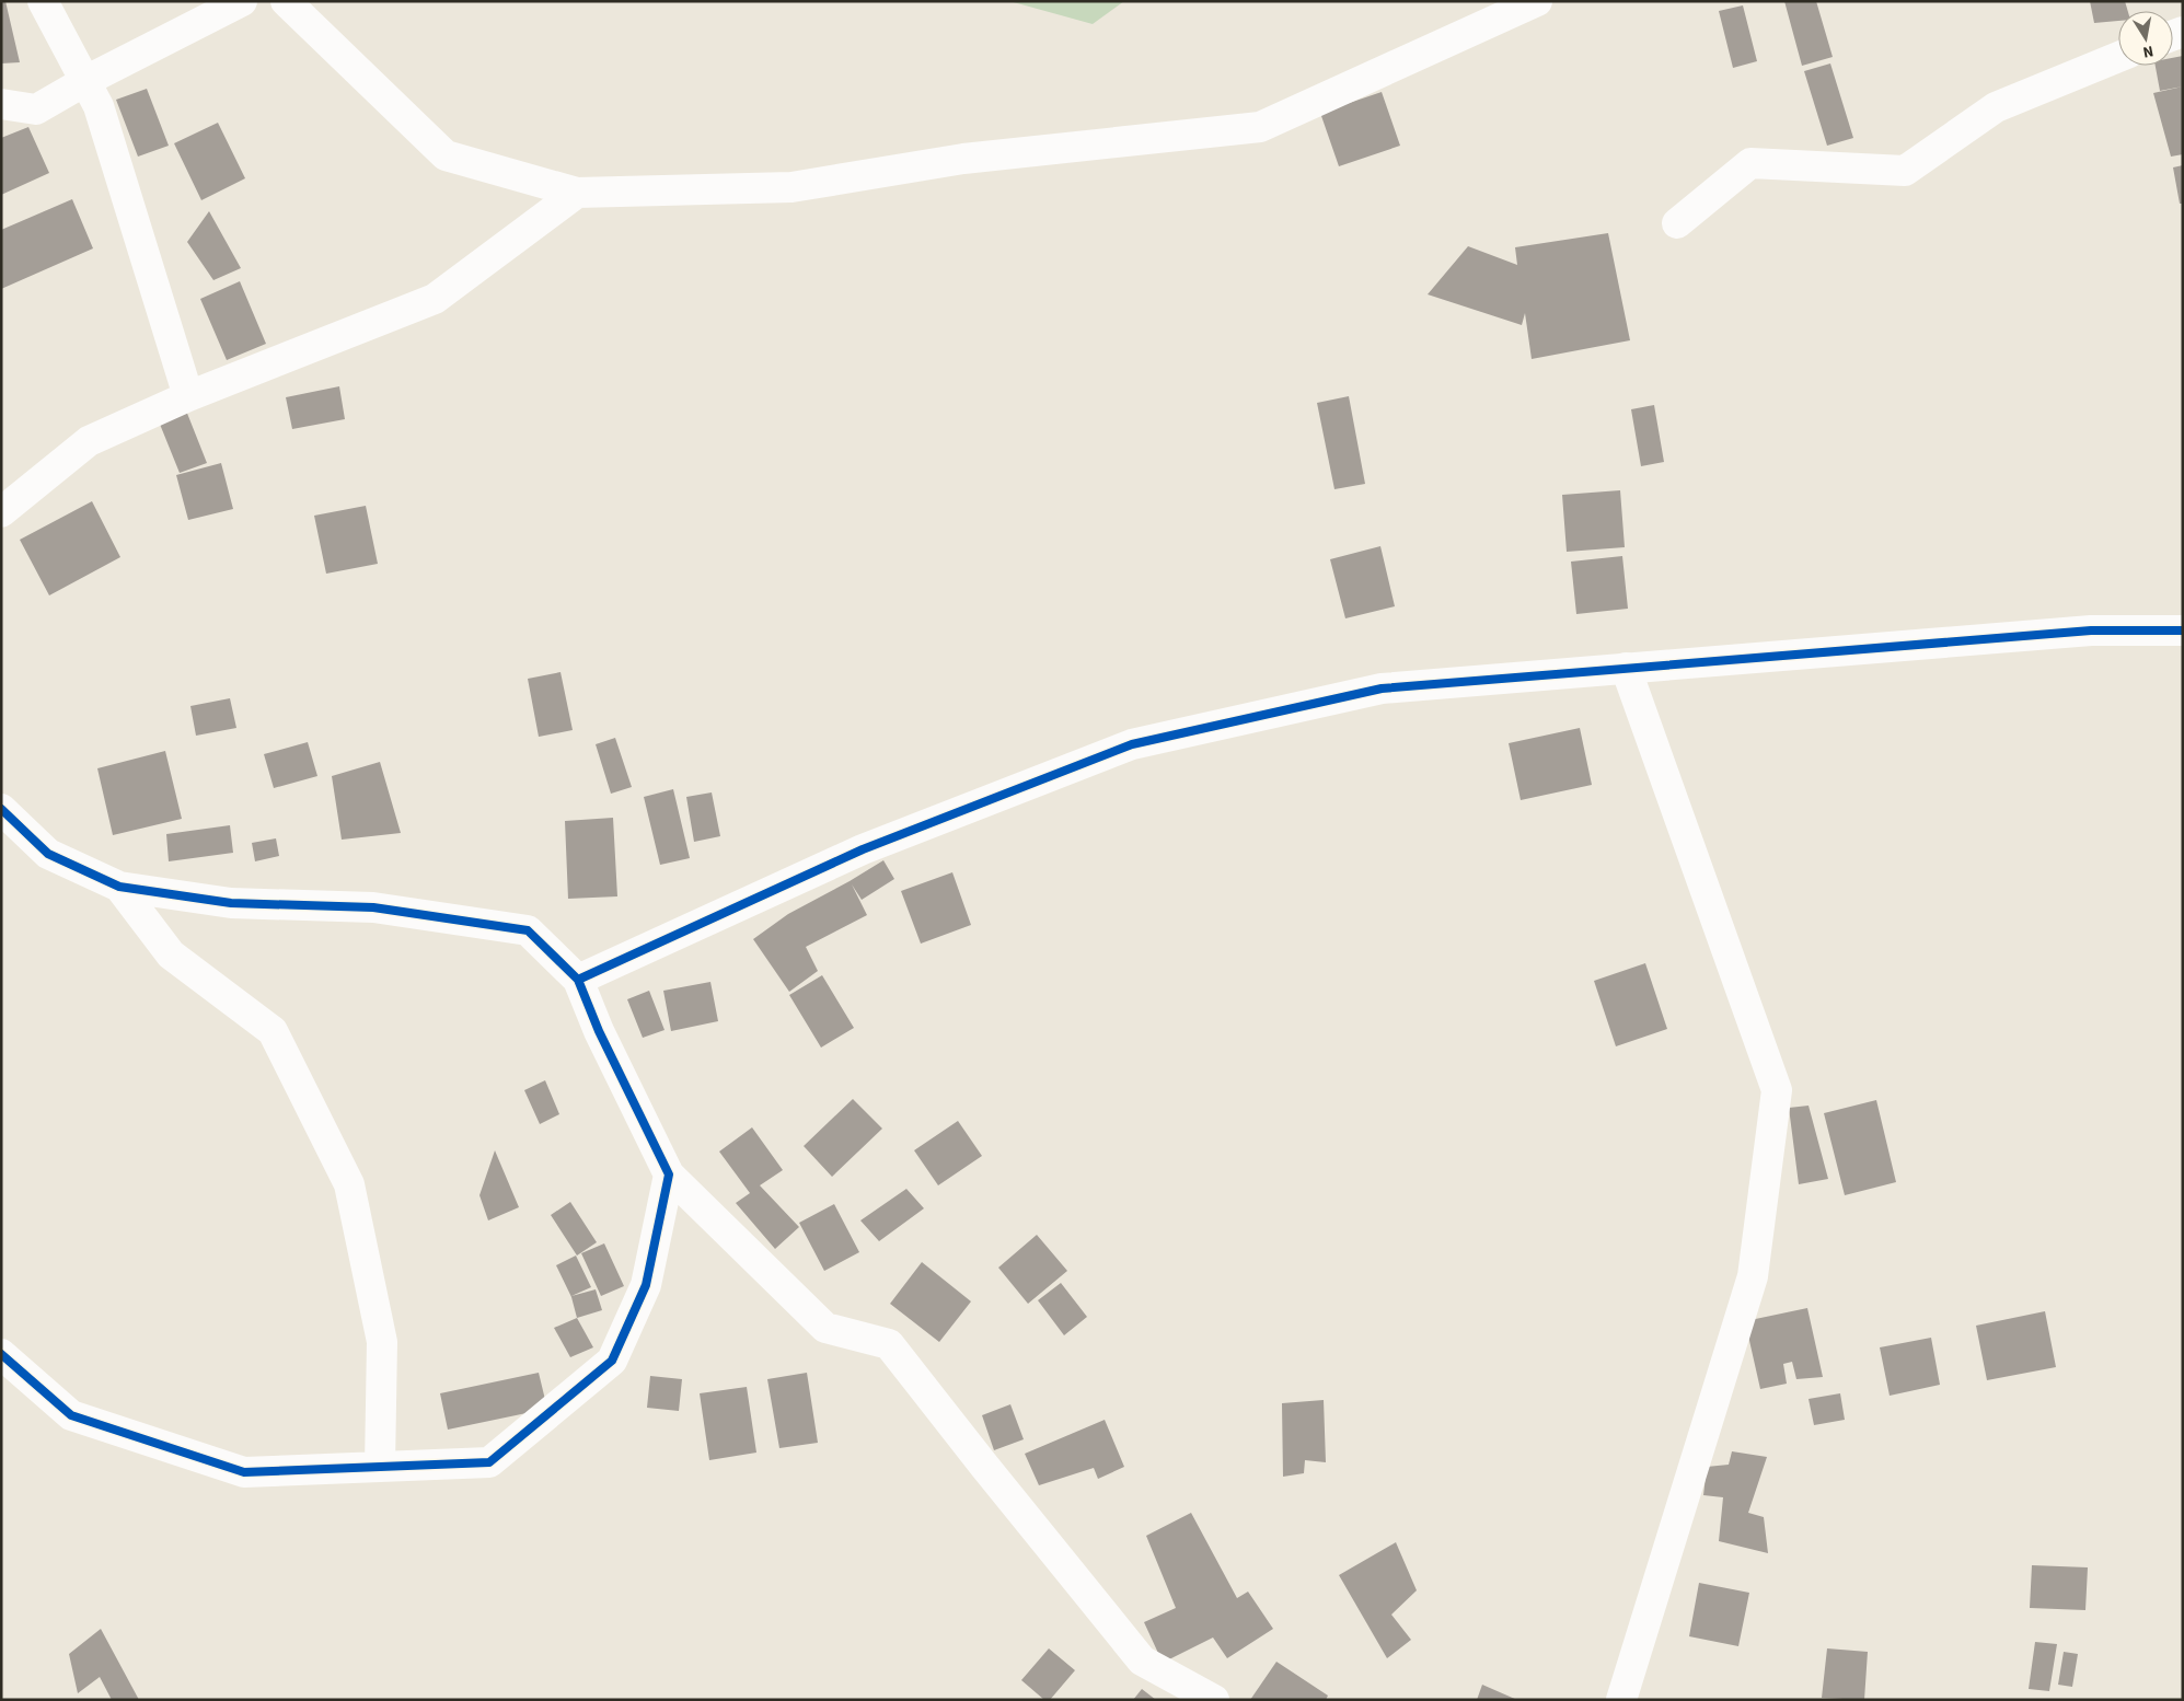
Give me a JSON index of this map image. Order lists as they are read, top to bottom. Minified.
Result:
{"north":"bottom"}
